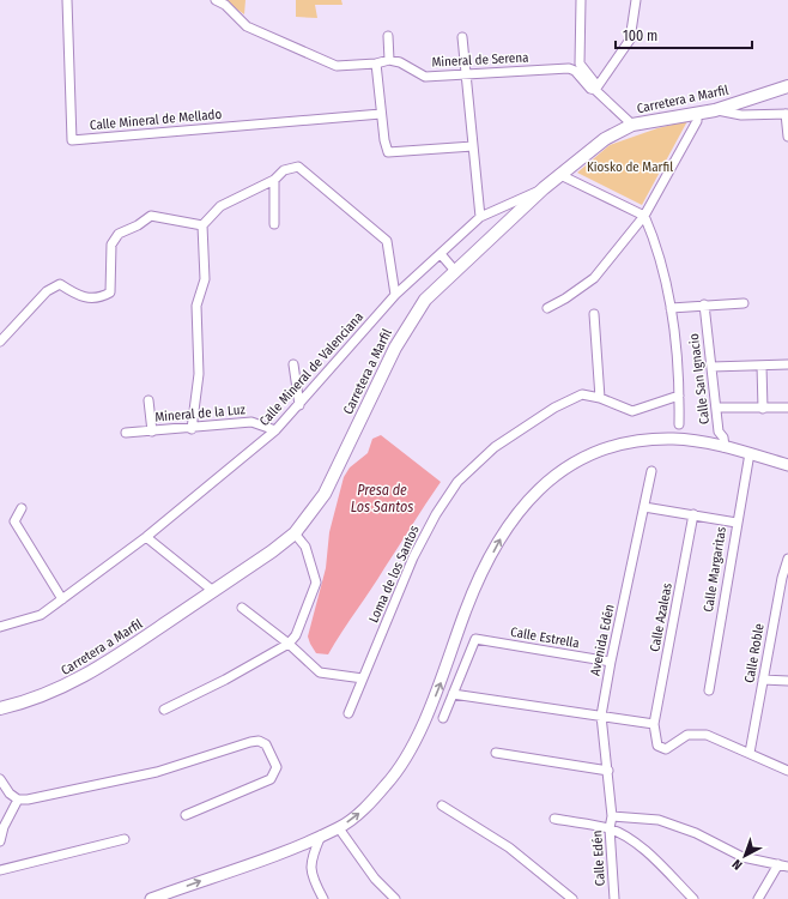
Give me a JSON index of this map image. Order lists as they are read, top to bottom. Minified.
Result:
{"streets":{"main road":["Carretera a Marfil"],"street":["Mineral de Serena","Calle Mineral de Mellado","Calle Mineral de Valenciana","Calle San Ignacio","Mineral de la Luz","Calle Margaritas","Loma de los Santos","Calle Azaleas","Calle Estrella","Avenida Edén","Calle Roble","Calle Edén"]},"crossings":[["Mineral de Serena","Carretera a Marfil"],["Carretera a Marfil","Calle Mineral de Valenciana"],["Calle Mineral de Valenciana","Mineral de la Luz"],["Calle Estrella","Avenida Edén"],["Avenida Edén","Calle Edén"]],"water":["Presa de Los Santos"],"parks":["Kiosko de Marfil"],"scale_bar":"100 m","north":"bottom left"}
